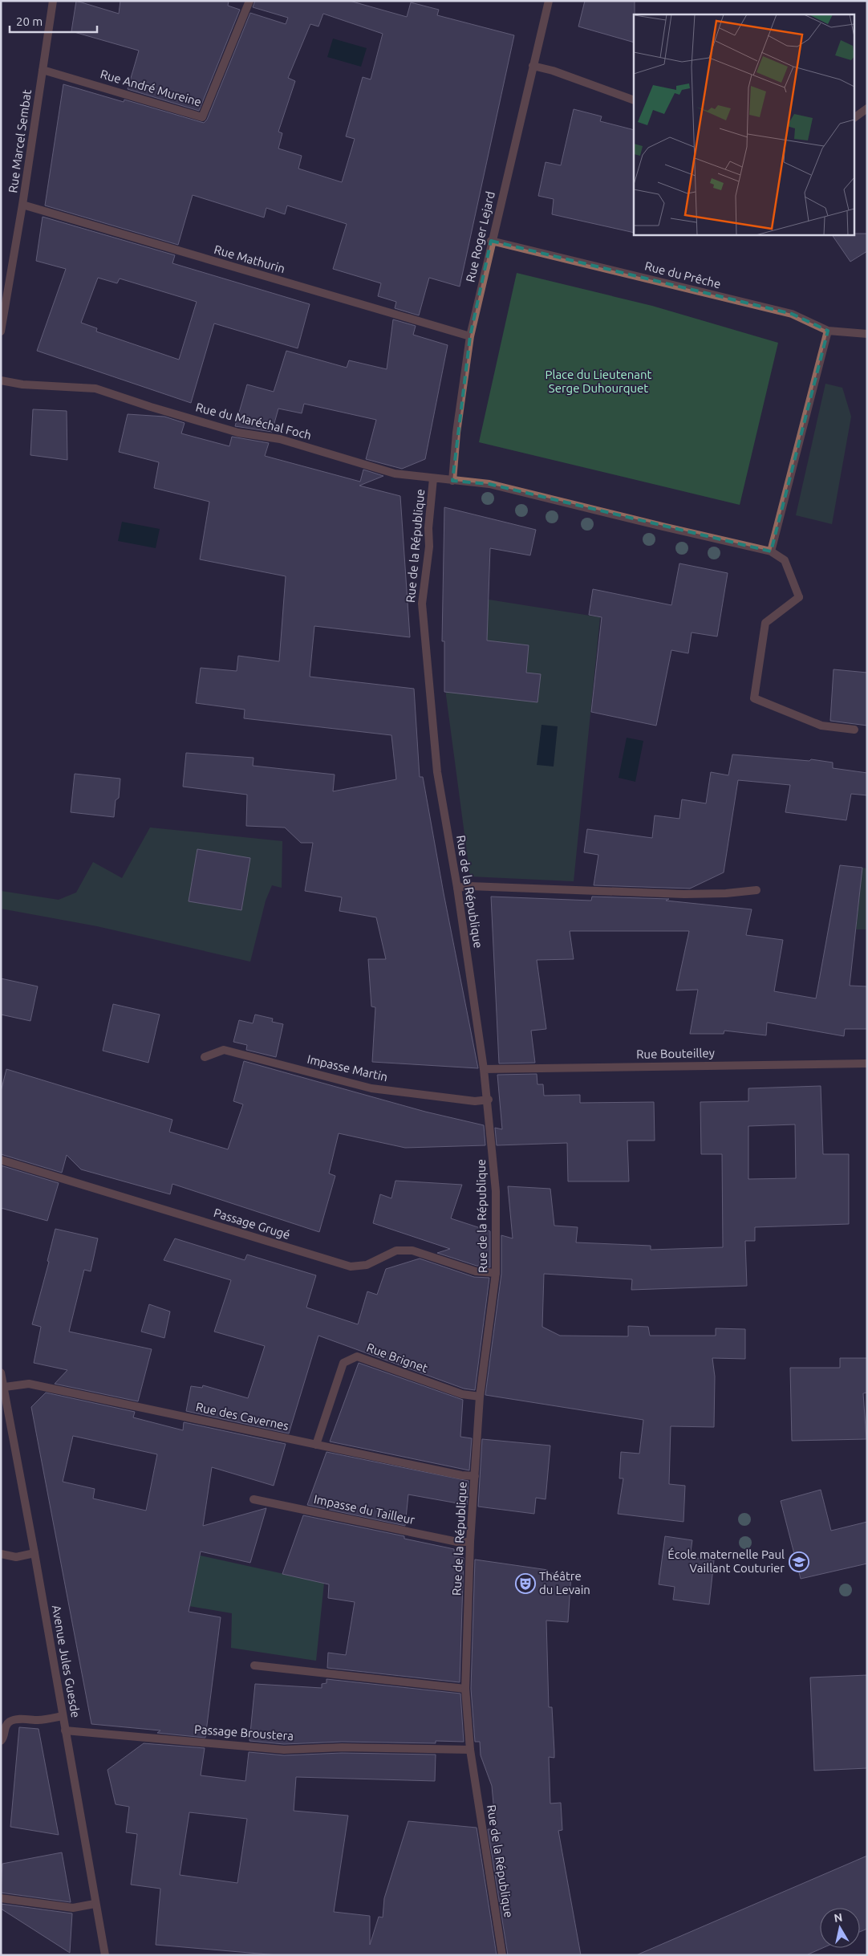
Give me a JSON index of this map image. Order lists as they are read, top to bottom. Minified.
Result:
{"streets":{"street":["Rue André Mureine","Rue Marcel Sembat","Rue Roger Lejard","Rue Mathurin","Rue du Prêche","Rue du Maréchal Foch","Rue de la République","Rue Bouteilley","Impasse Martin","Passage Grugé","Rue Brignet","Rue des Cavernes","Impasse du Tailleur","Avenue Jules Guesde","Passage Broustera"]},"crossings":[["Rue André Mureine","Rue Marcel Sembat"],["Rue Marcel Sembat","Rue Mathurin"],["Rue Roger Lejard","Rue Mathurin"],["Rue Roger Lejard","Rue du Prêche"],["Rue Roger Lejard","Rue du Maréchal Foch"],["Rue du Maréchal Foch","Rue de la République"],["Rue de la République","Rue Bouteilley"],["Rue de la République","Impasse Martin"],["Rue de la République","Passage Grugé"],["Rue de la République","Rue Brignet"],["Rue de la République","Rue des Cavernes"],["Rue de la République","Impasse du Tailleur"],["Rue de la République","Passage Broustera"],["Rue Brignet","Rue des Cavernes"],["Rue des Cavernes","Avenue Jules Guesde"],["Avenue Jules Guesde","Passage Broustera"]],"parks":["Place du Lieutenant Serge Duhourquet"],"places":{"school or university":["École maternelle Paul Vaillant Couturier"],"theatre":["Théâtre du Levain"]},"scale_bar":"20 m","north":"top"}
